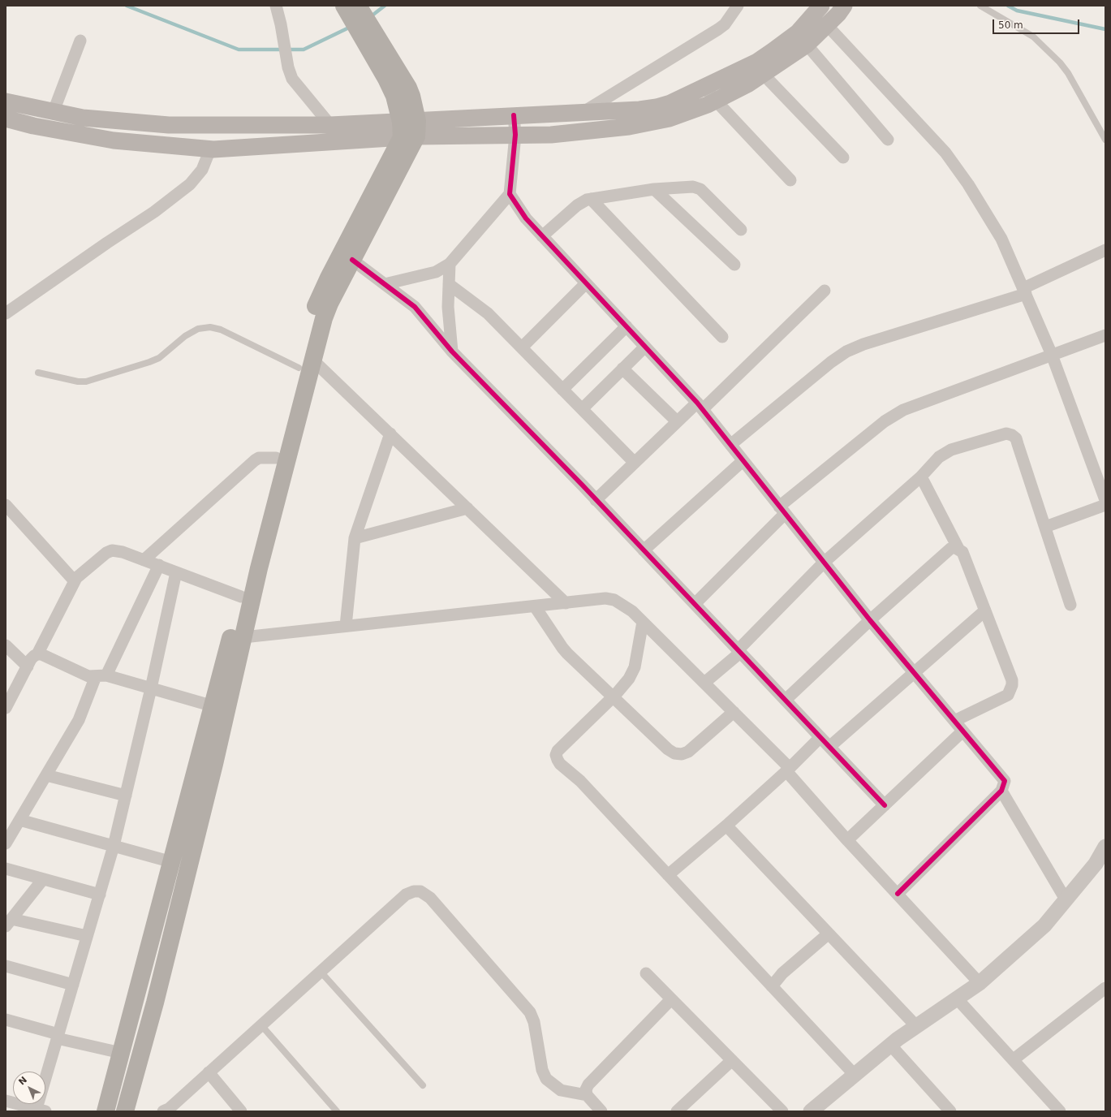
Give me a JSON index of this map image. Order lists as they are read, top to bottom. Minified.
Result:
{"scale_bar":"50 m","north":"top left"}
